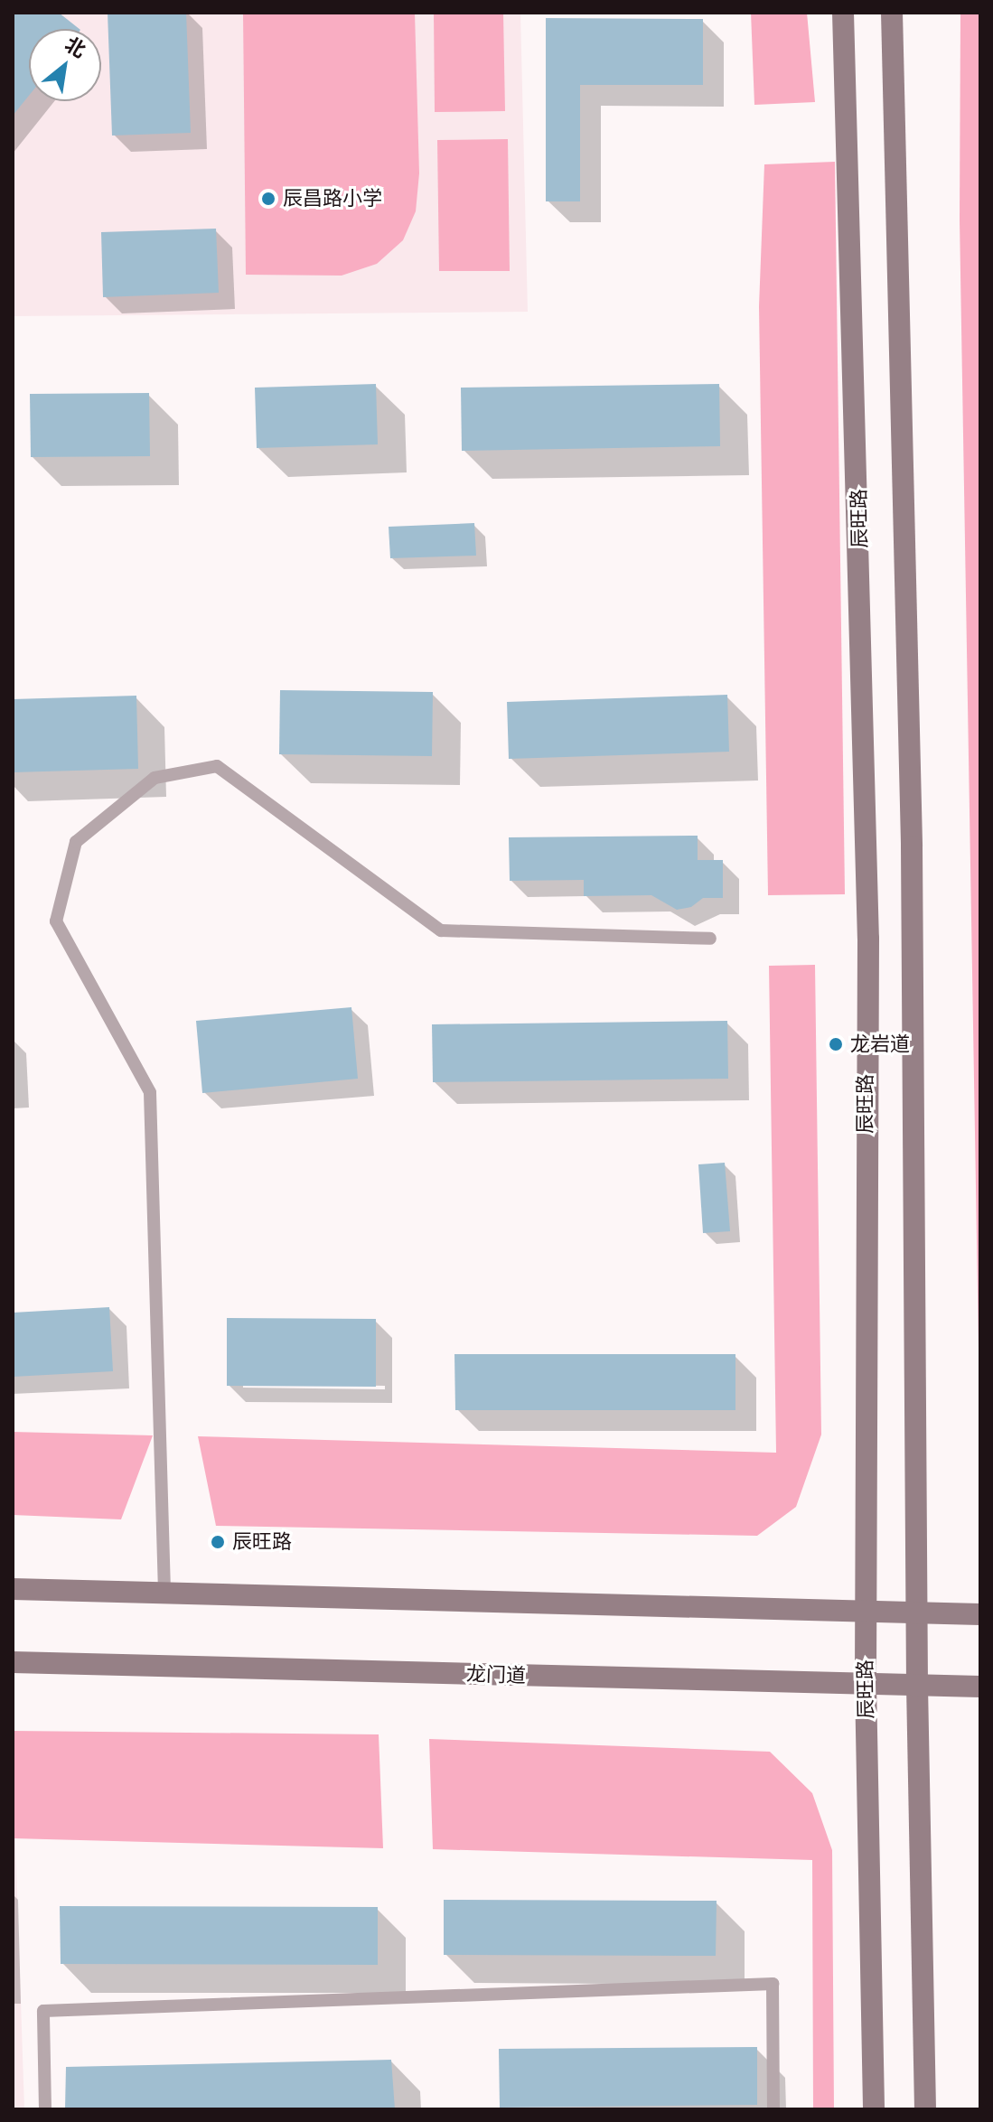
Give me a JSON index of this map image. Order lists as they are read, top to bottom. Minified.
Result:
{"streets":{"street":["辰旺路","龙门道"]},"crossings":[["辰旺路","龙门道"]],"places":["辰昌路小学","龙岩道","辰旺路"],"north":"top right"}
